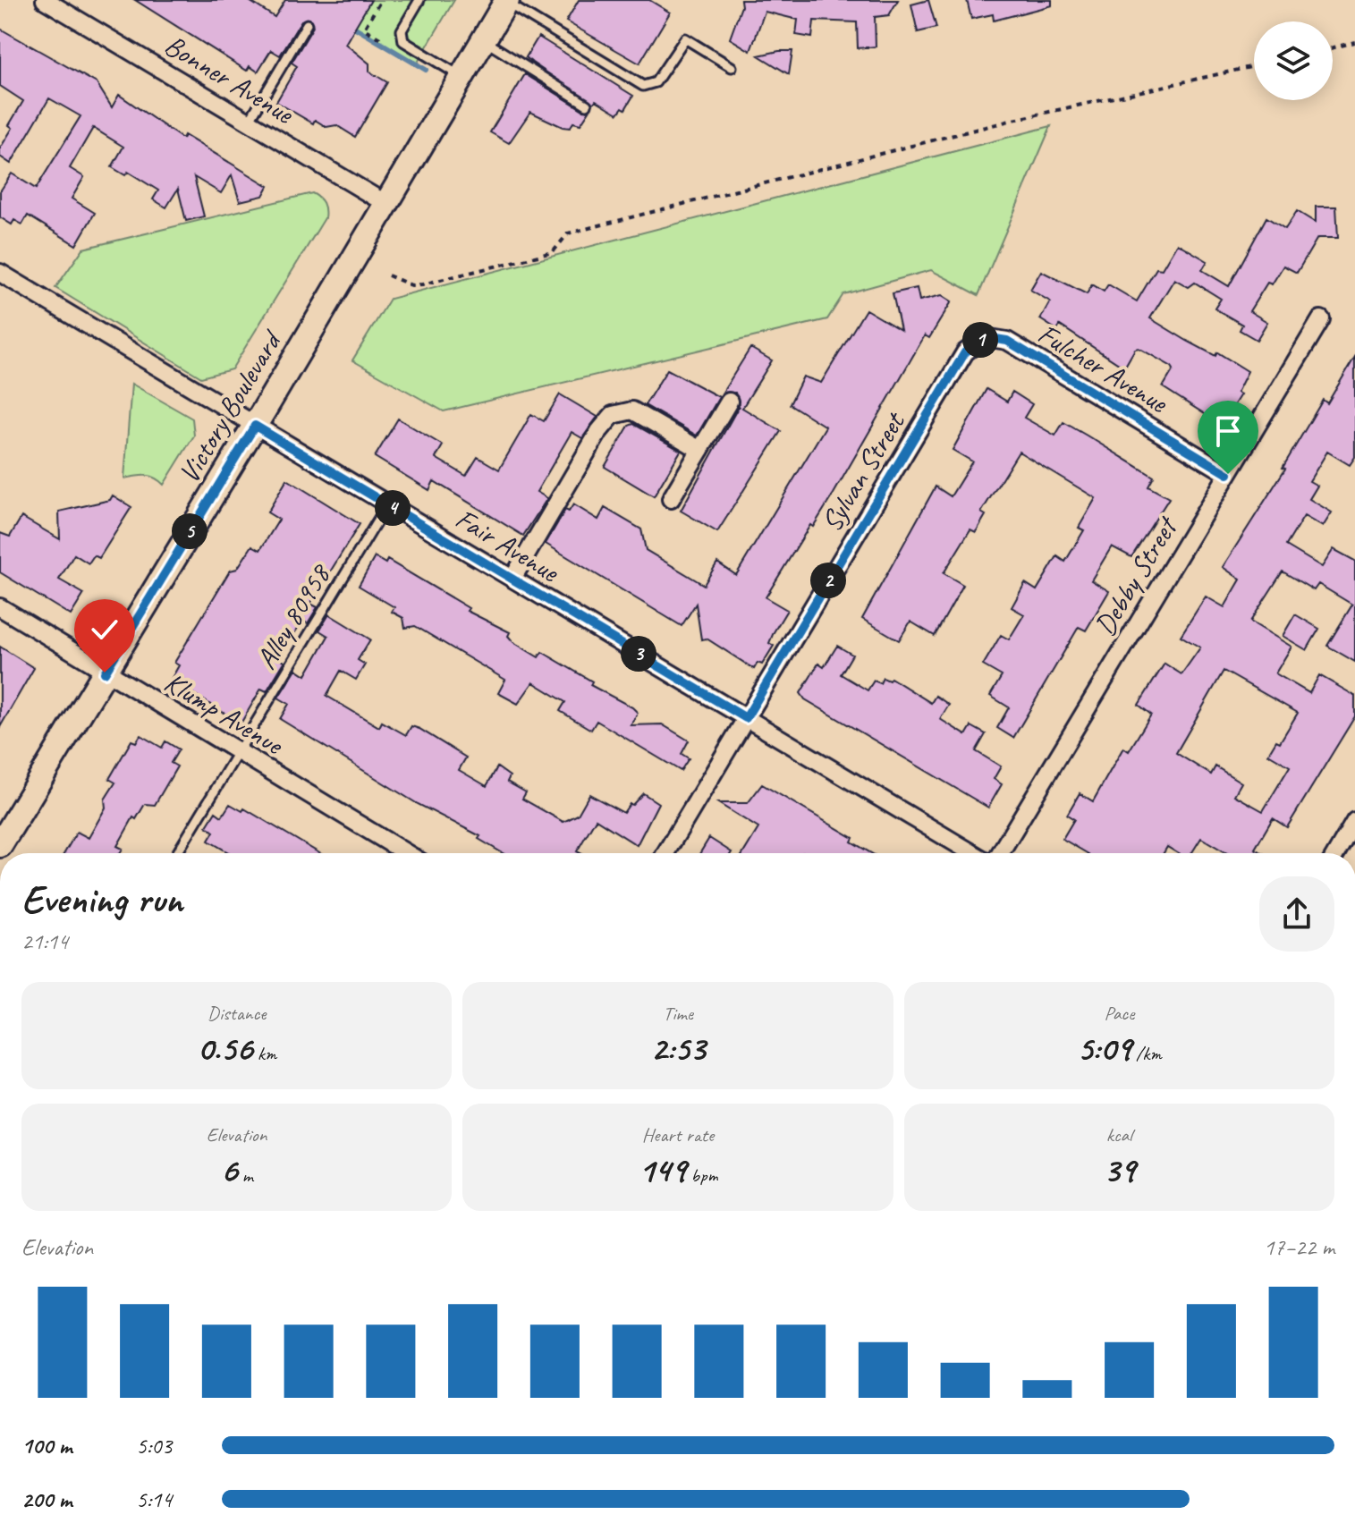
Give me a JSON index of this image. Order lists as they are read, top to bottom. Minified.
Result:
{"streets":{"main road":["Victory Boulevard"],"street":["Bonner Avenue","Fulcher Avenue","Sylvan Street","Fair Avenue","Debby Street","Klump Avenue"],"lane":["Alley 80958"]},"crossings":[["Bonner Avenue","Victory Boulevard"],["Fulcher Avenue","Sylvan Street"],["Fulcher Avenue","Debby Street"],["Victory Boulevard","Fair Avenue"],["Victory Boulevard","Klump Avenue"],["Sylvan Street","Fair Avenue"],["Fair Avenue","Alley 80958"],["Alley 80958","Klump Avenue"]],"page":{"pins":["1","4","5","2","3"],"heading":["Evening run","21:14"],"stats":[["Distance","0.56 km"],["Time","2:53"],["Pace","5:09 /km"],["Elevation","6 m"],["Heart rate","149 bpm"],["kcal","39"]],"chart":["Elevation","17–22 m"],"list":[{"name":"100 m","note":"5:03"},{"name":"200 m","note":"5:14"}]}}
